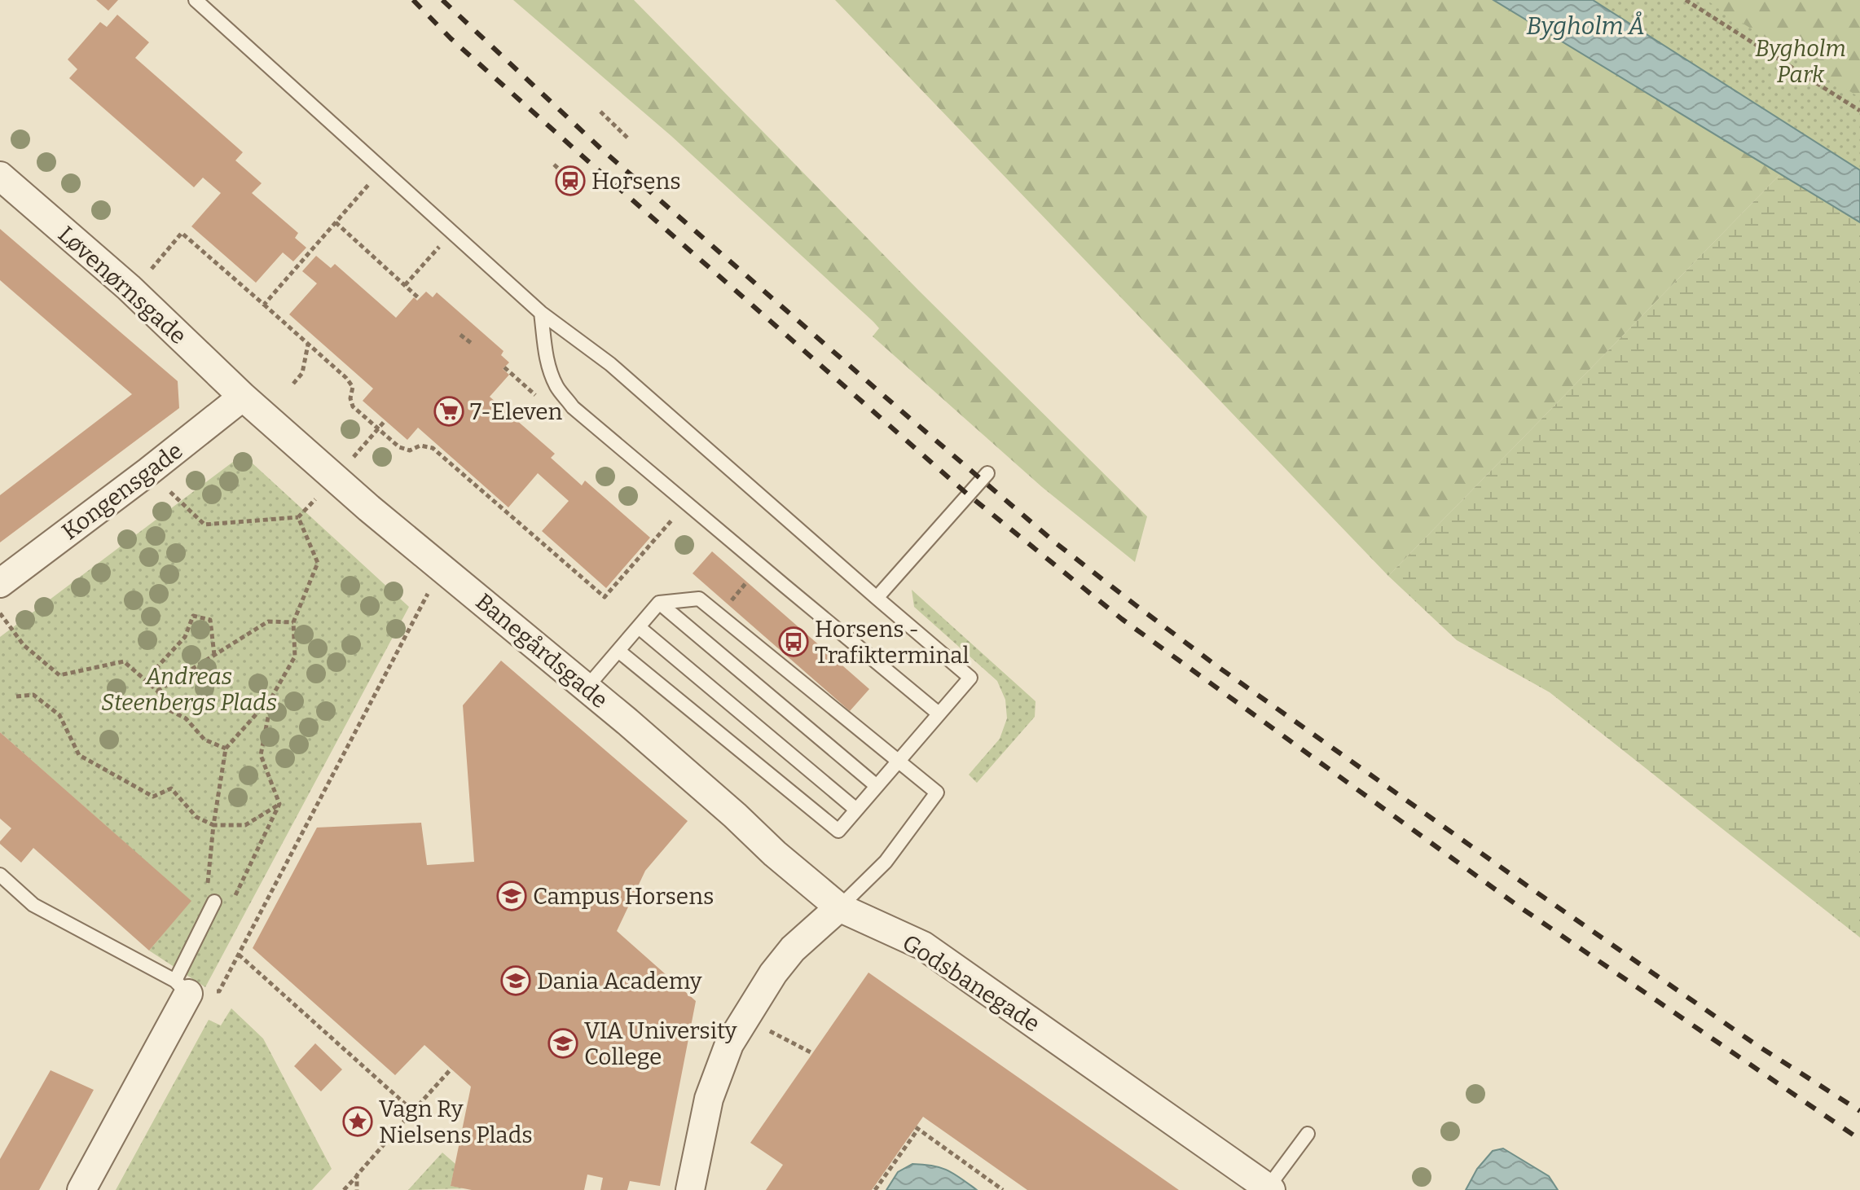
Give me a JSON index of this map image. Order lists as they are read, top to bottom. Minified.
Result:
{"streets":{"street":["Løvenørnsgade","Kongensgade","Banegårdsgade","Godsbanegade"]},"crossings":[["Løvenørnsgade","Kongensgade"],["Løvenørnsgade","Banegårdsgade"],["Kongensgade","Banegårdsgade"],["Banegårdsgade","Godsbanegade"]],"water":["Bygholm Å"],"parks":["Bygholm Park","Andreas Steenbergs Plads"],"places":{"station":["Horsens"],"supermarket":["7-Eleven"],"bus stop":["Horsens - Trafikterminal"],"school or university":["Campus Horsens","Dania Academy","VIA University College"],"place":["Vagn Ry Nielsens Plads"]}}
